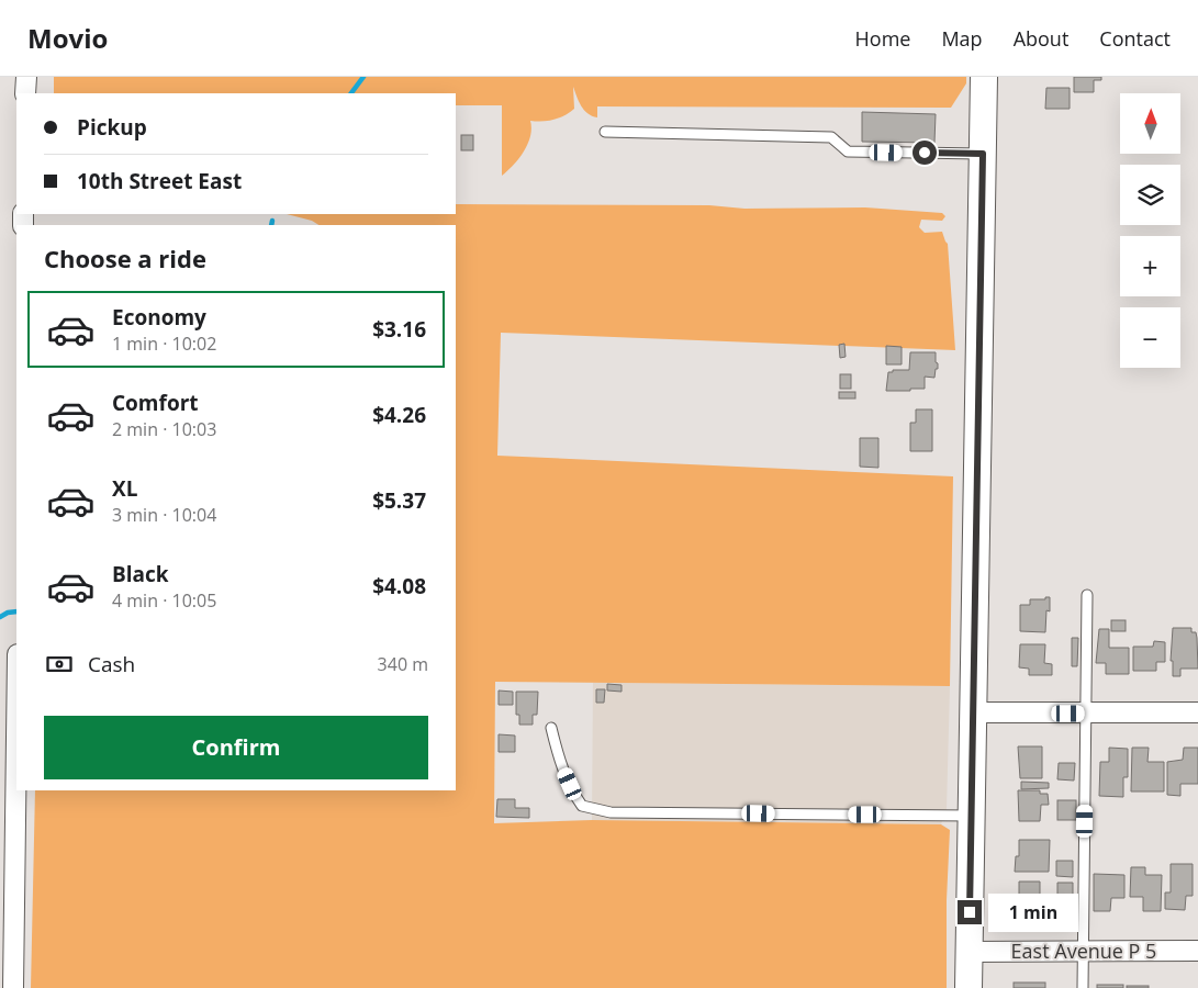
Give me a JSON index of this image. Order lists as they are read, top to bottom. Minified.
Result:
{"streets":{"street":["East Avenue P 5"]},"north":"top","page":{"header":"Movio","nav":["Home","Map","About","Contact"],"map_buttons":["+","−"],"banner":["Pickup","10th Street East"],"heading":"Choose a ride","list":[{"name":"Economy","note":"1 min · 10:02","value":"$3.16"},{"name":"Comfort","note":"2 min · 10:03","value":"$4.26"},{"name":"XL","note":"3 min · 10:04","value":"$5.37"},{"name":"Black","note":"4 min · 10:05","value":"$4.08"}],"pay":["Cash","340 m"],"buttons":"Confirm","bubble":"1 min"}}
